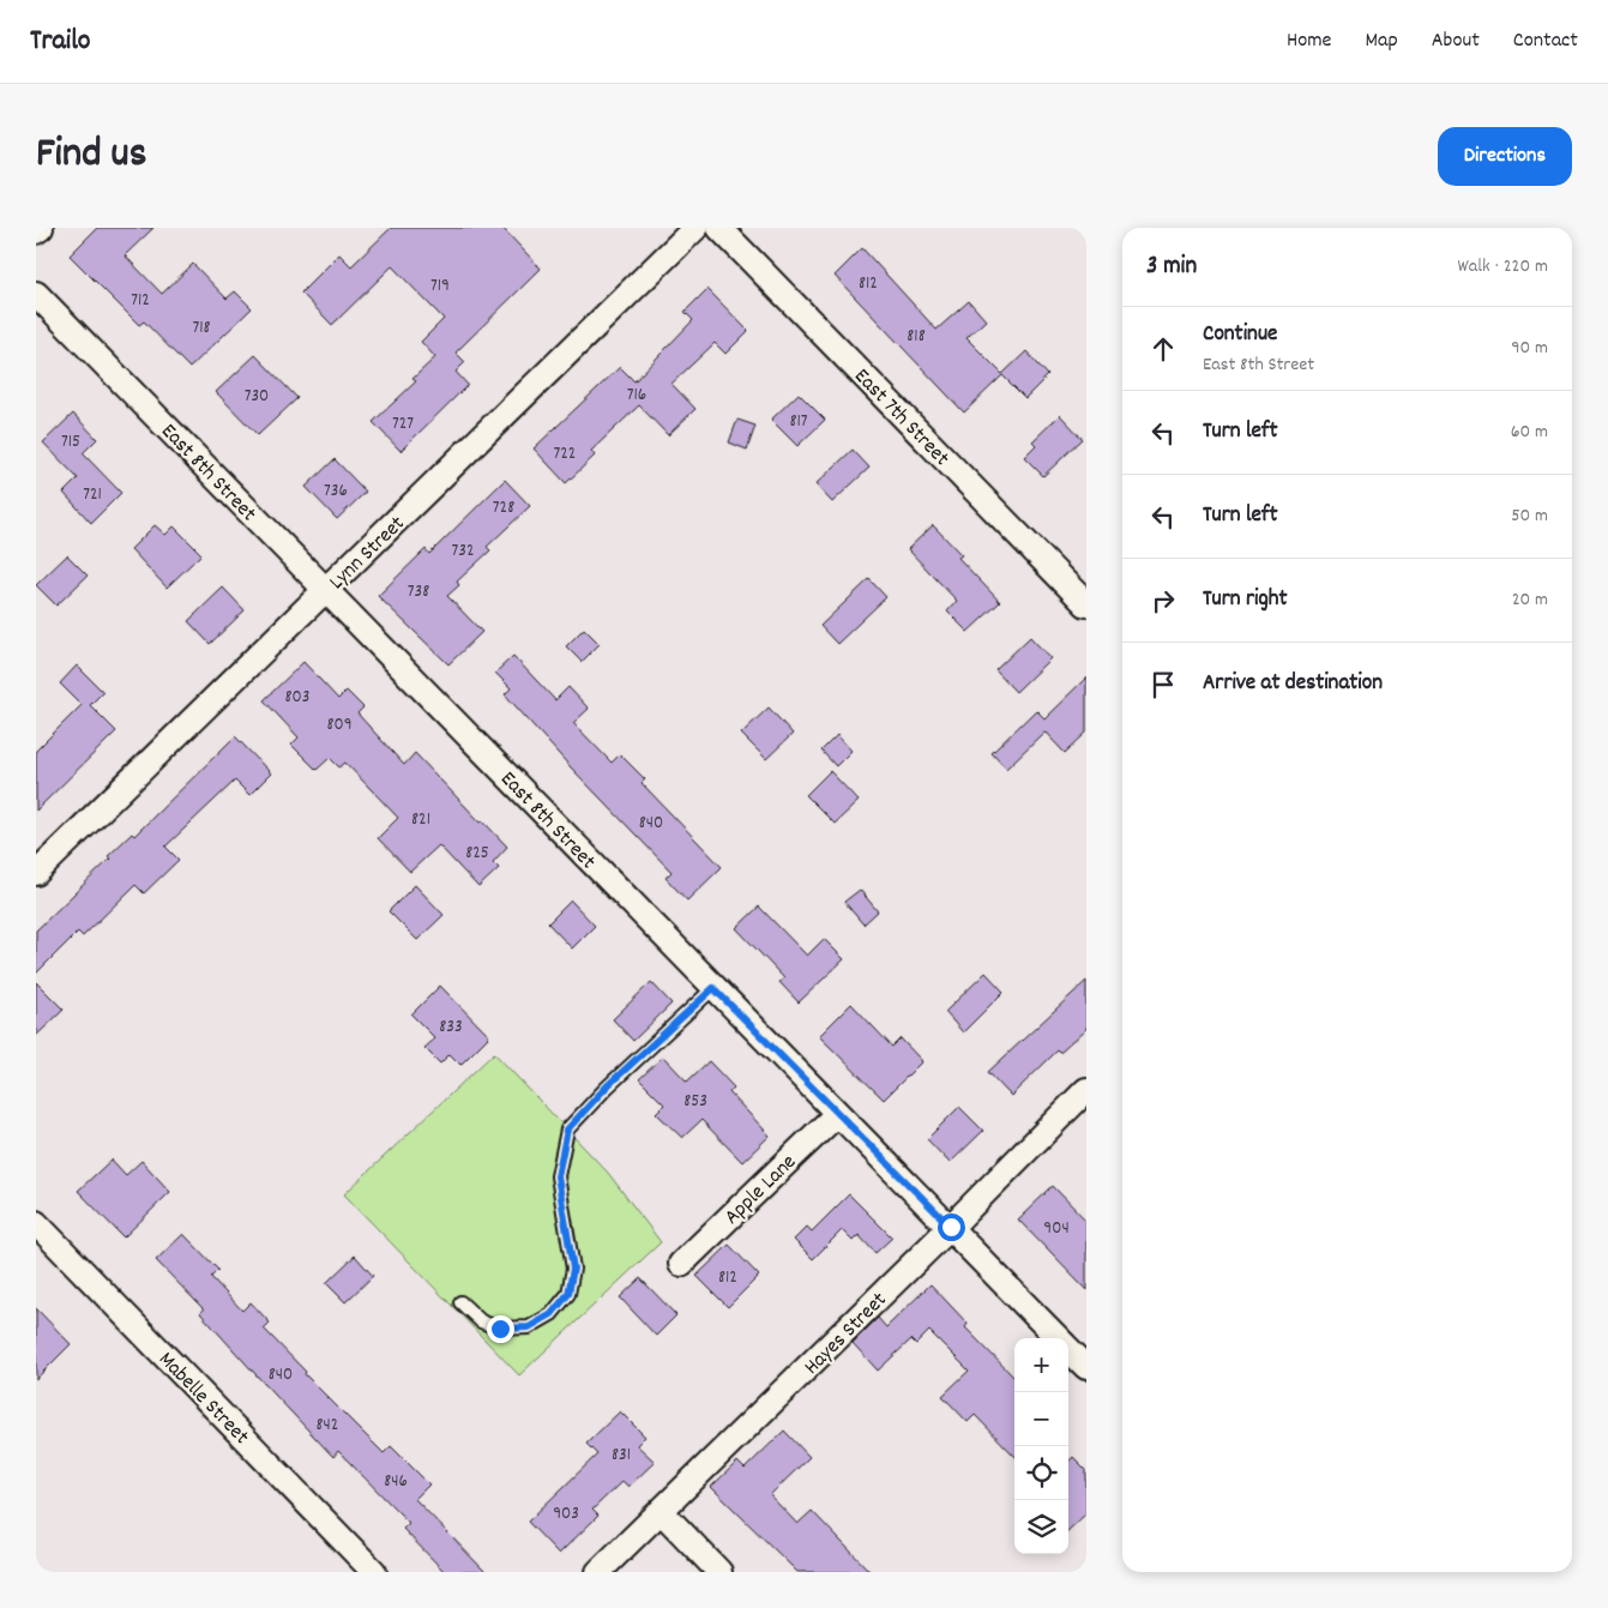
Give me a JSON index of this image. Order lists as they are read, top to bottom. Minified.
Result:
{"streets":{"street":["East 7th Street","East 8th Street","Lynn Street","Apple Lane","Hayes Street","Mabelle Street"]},"crossings":[["East 8th Street","Lynn Street"],["East 8th Street","Apple Lane"],["East 8th Street","Hayes Street"]],"house_numbers":["812","719","712","718","818","716","730","817","727","715","722","736","721","728","732","738","803","809","821","840","825","833","853","904","812","840","842","831","846","903"],"page":{"header":"Trailo","nav":["Home","Map","About","Contact"],"title":"Find us","buttons":"Directions","heading":["3 min","Walk · 220 m"],"list":[["Continue","East 8th Street","90 m"],["Turn left","60 m"],["Turn left","50 m"],["Turn right","20 m"],"Arrive at destination"],"map_buttons":["+","−"]}}
